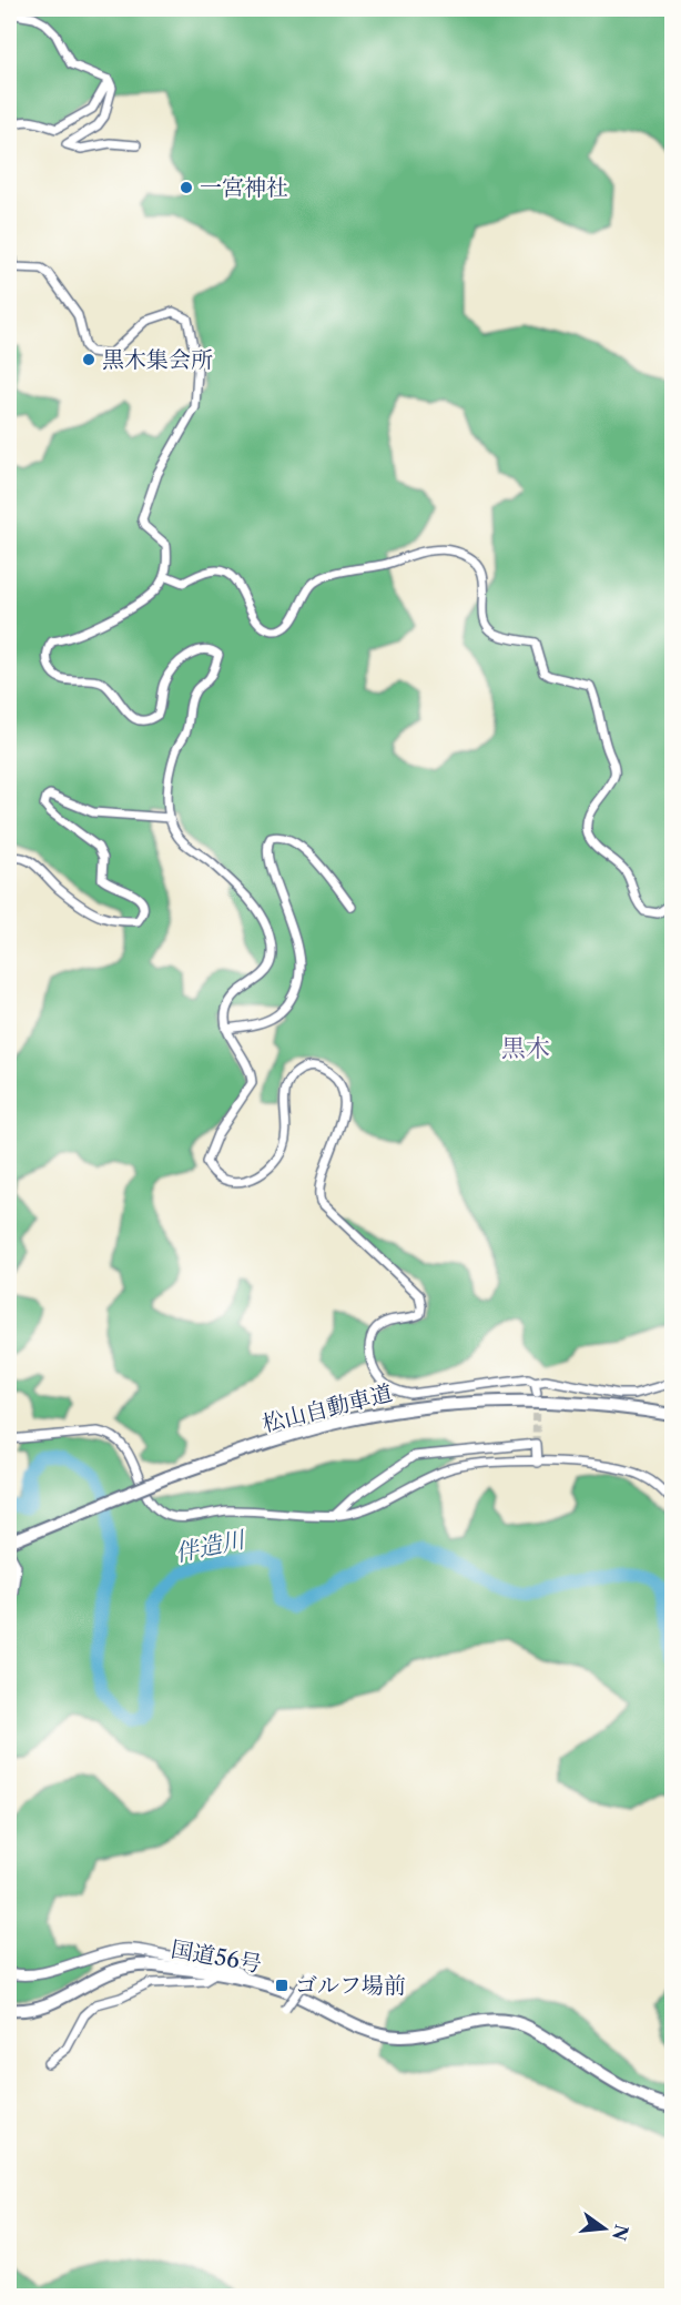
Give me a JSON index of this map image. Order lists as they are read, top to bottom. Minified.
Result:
{"streets":{"highway":["松山自動車道","国道56号"]},"districts":["黒木"],"water":["伴造川"],"places":{"other":["一宮神社","黒木集会所"],"transit":["ゴルフ場前"]},"north":"right"}
